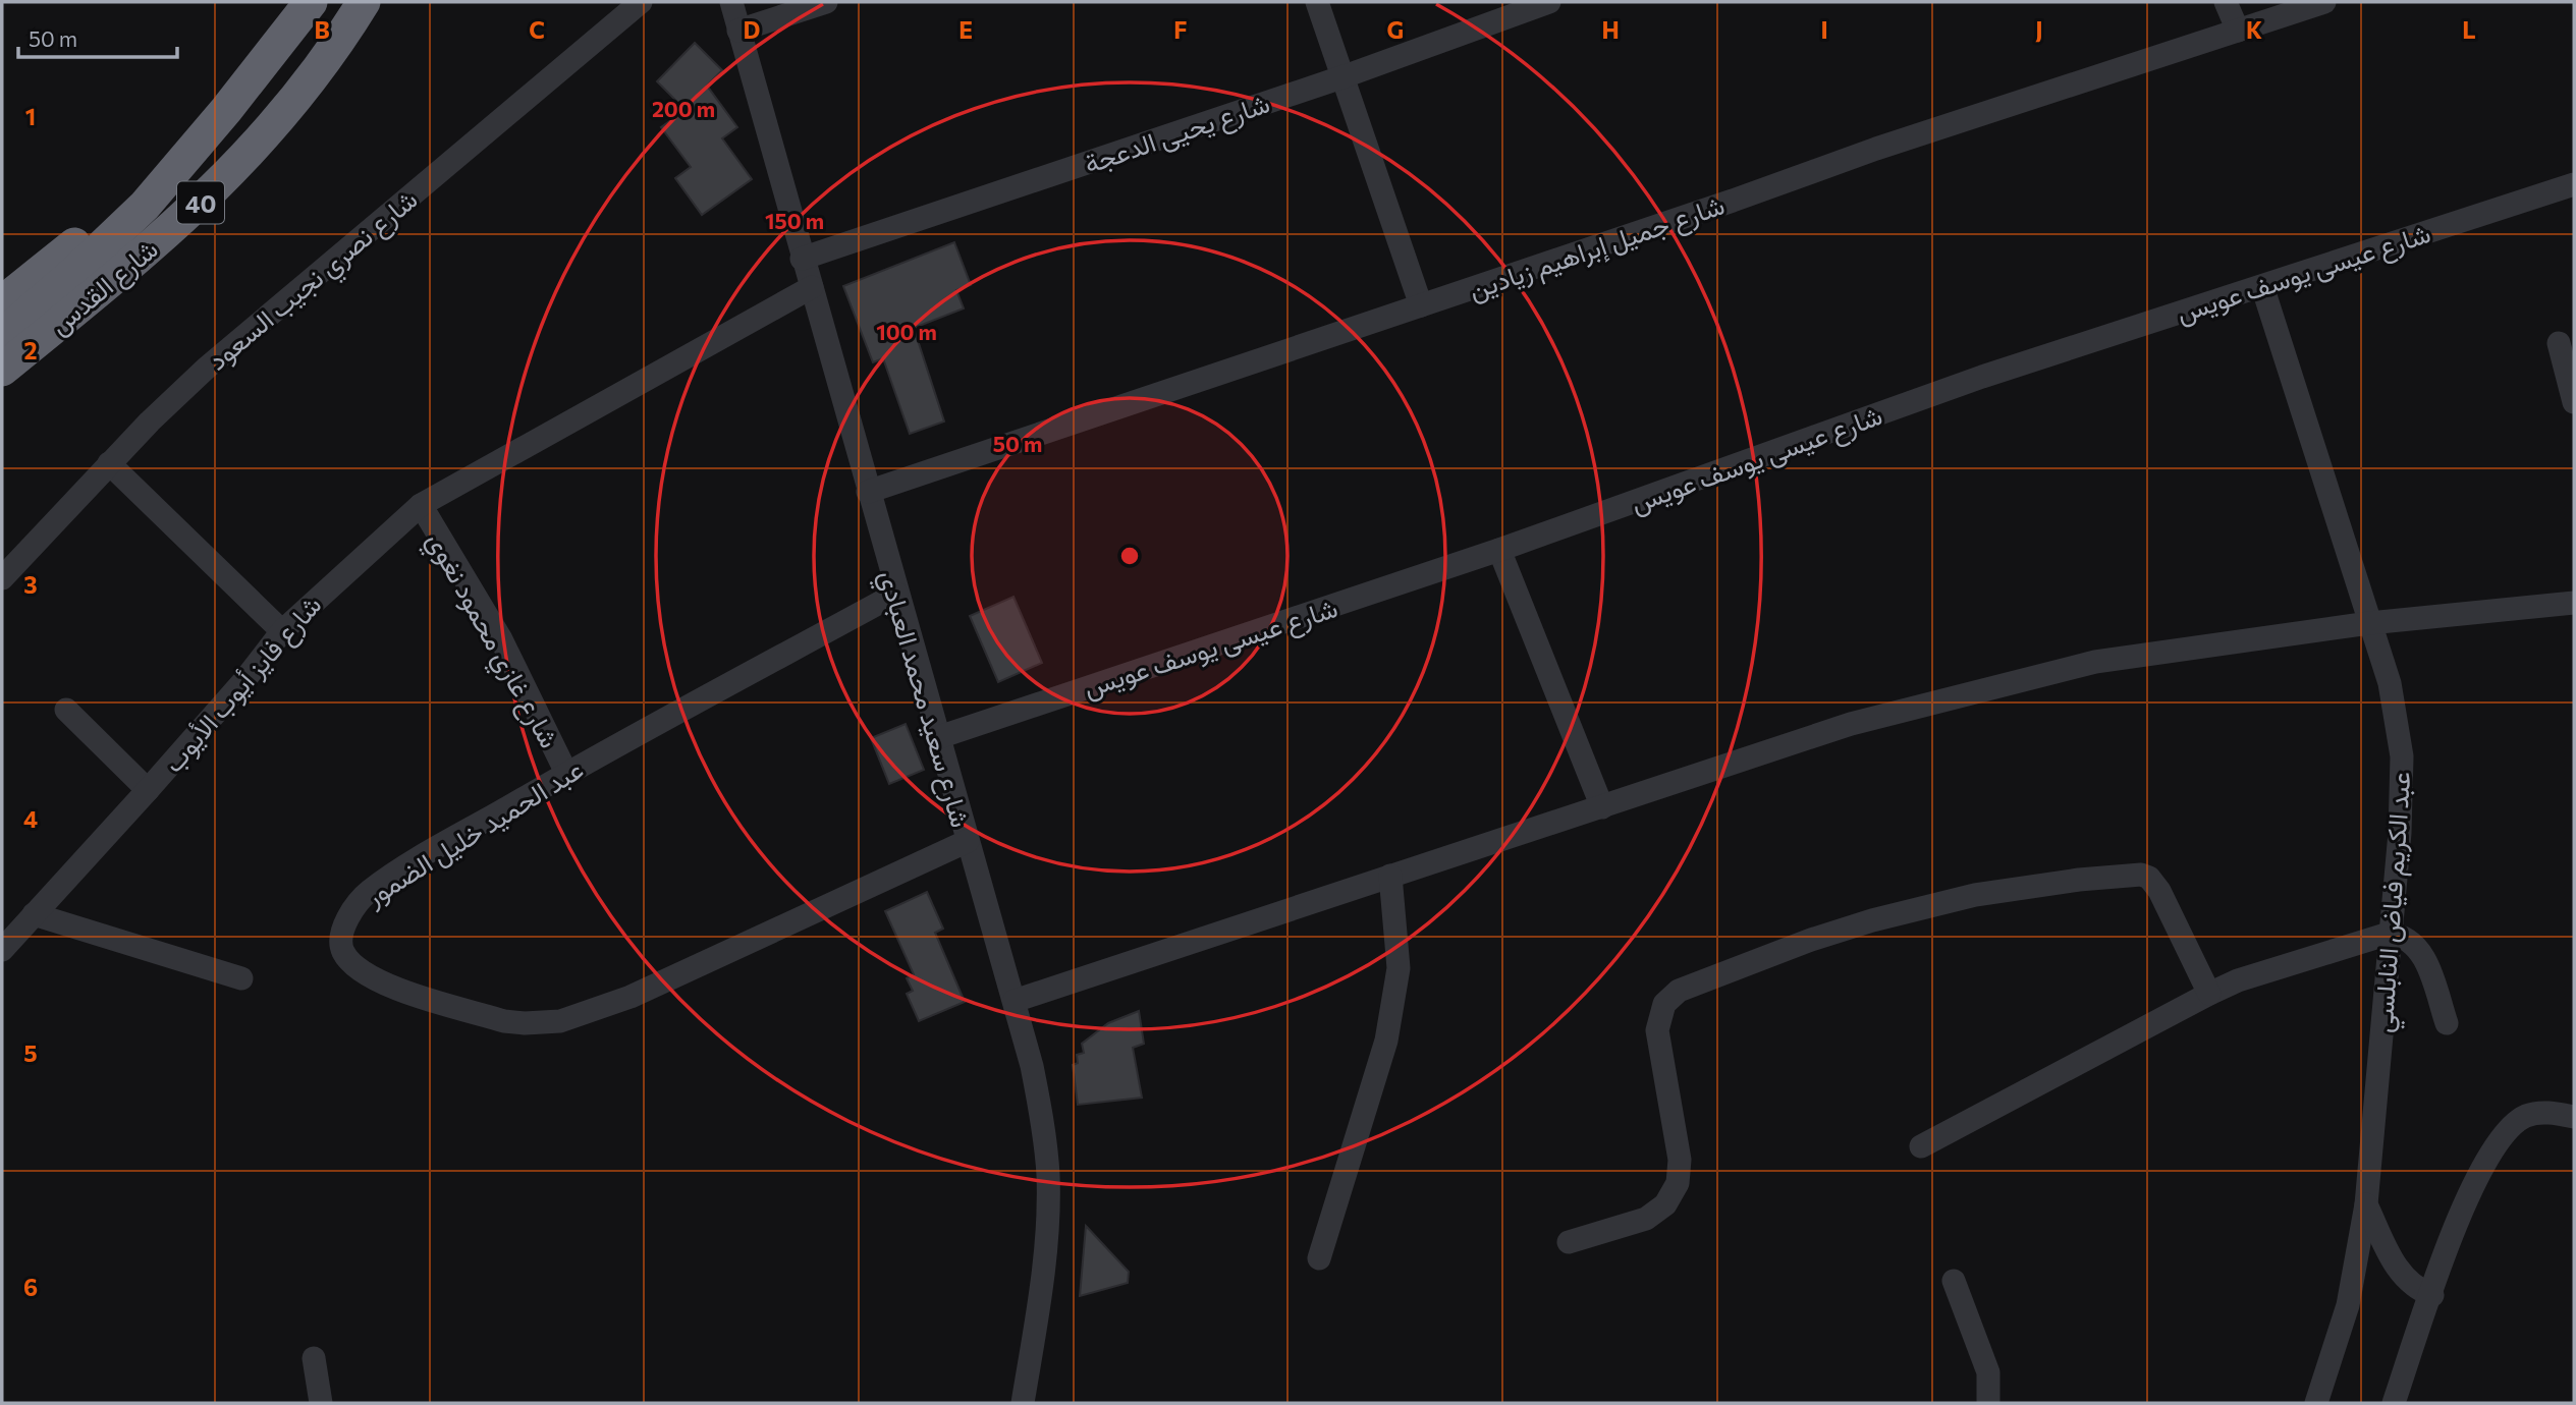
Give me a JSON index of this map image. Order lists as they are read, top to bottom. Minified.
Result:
{"streets":{"highway":["40","شارع القدس"],"street":["شارع يحيى الدعجة","شارع جميل إبراهيم زيادين","شارع عيسى يوسف عويس","شارع نصري نجيب السعود","شارع غازي محمود نغوي","شارع فايز أيوب الأيوب","شارع سعيد محمد العبادي","عبد الحميد خليل الضمور","عبد الكريم فياض النابلسي"]},"crossings":[["شارع يحيى الدعجة","شارع سعيد محمد العبادي"],["شارع جميل إبراهيم زيادين","شارع سعيد محمد العبادي"],["شارع عيسى يوسف عويس","شارع سعيد محمد العبادي"],["شارع عيسى يوسف عويس","عبد الكريم فياض النابلسي"],["شارع غازي محمود نغوي","شارع فايز أيوب الأيوب"],["شارع غازي محمود نغوي","عبد الحميد خليل الضمور"],["شارع فايز أيوب الأيوب","شارع سعيد محمد العبادي"],["شارع سعيد محمد العبادي","عبد الحميد خليل الضمور"]],"scale_bar":"50 m","grid":{"columns":["B","C","D","E","F","G","H","I","J","K","L"],"rows":["1","2","3","4","5","6"]},"rings":["200 m","150 m","100 m","50 m"]}
